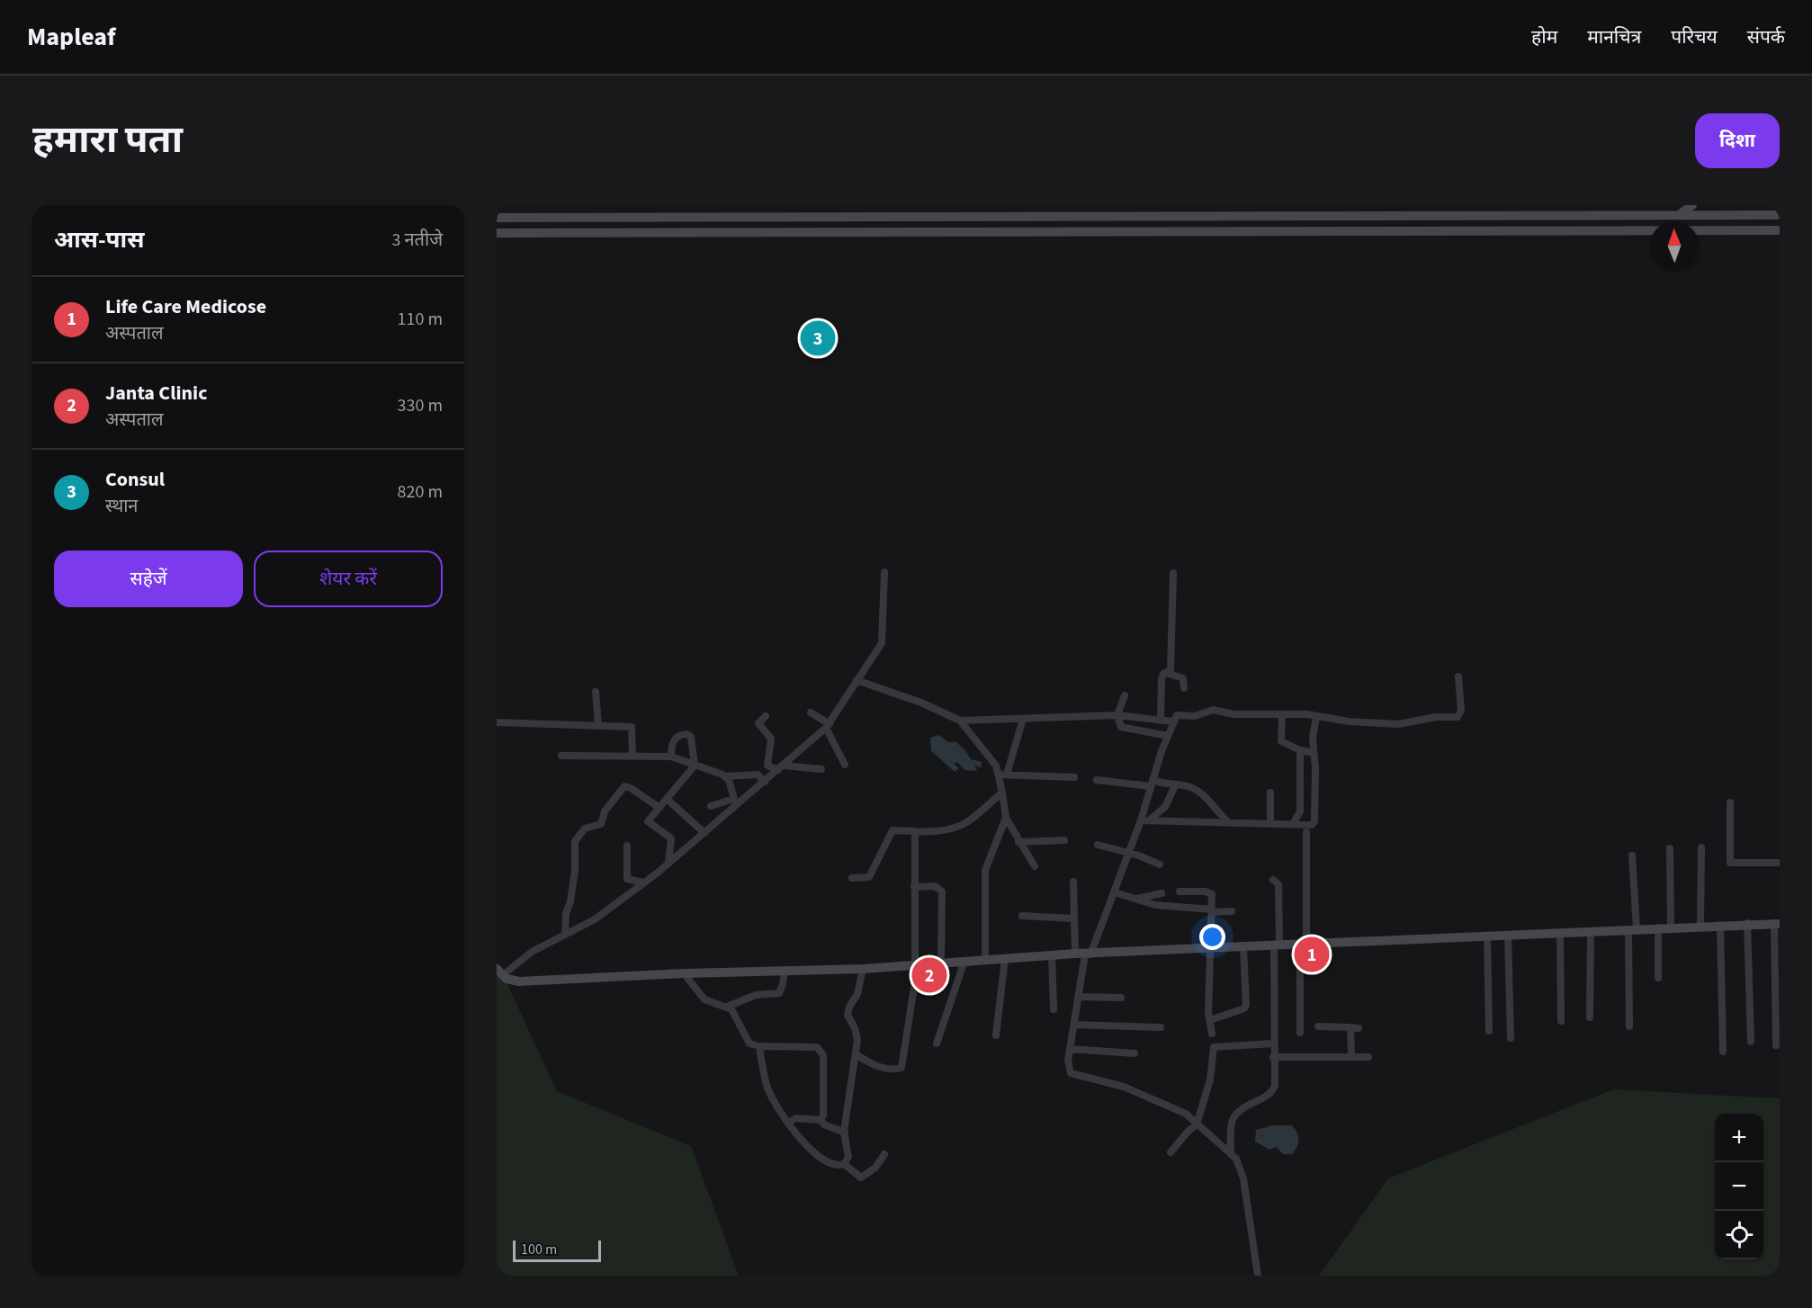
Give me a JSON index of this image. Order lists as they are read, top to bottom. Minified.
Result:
{"scale_bar":"100 m","north":"top","page":{"header":"Mapleaf","nav":["होम","मानचित्र","परिचय","संपर्क"],"title":"हमारा पता","buttons":["दिशा",["सहेजें","शेयर करें"]],"heading":["आस-पास","3 नतीजे"],"list":[{"mark":"1","name":"Life Care Medicose","note":"अस्पताल","value":"110 m"},{"mark":"2","name":"Janta Clinic","note":"अस्पताल","value":"330 m"},{"mark":"3","name":"Consul","note":"स्थान","value":"820 m"}],"pins":["3","1","2"],"map_buttons":["+","−"],"scale":"100 m"}}
